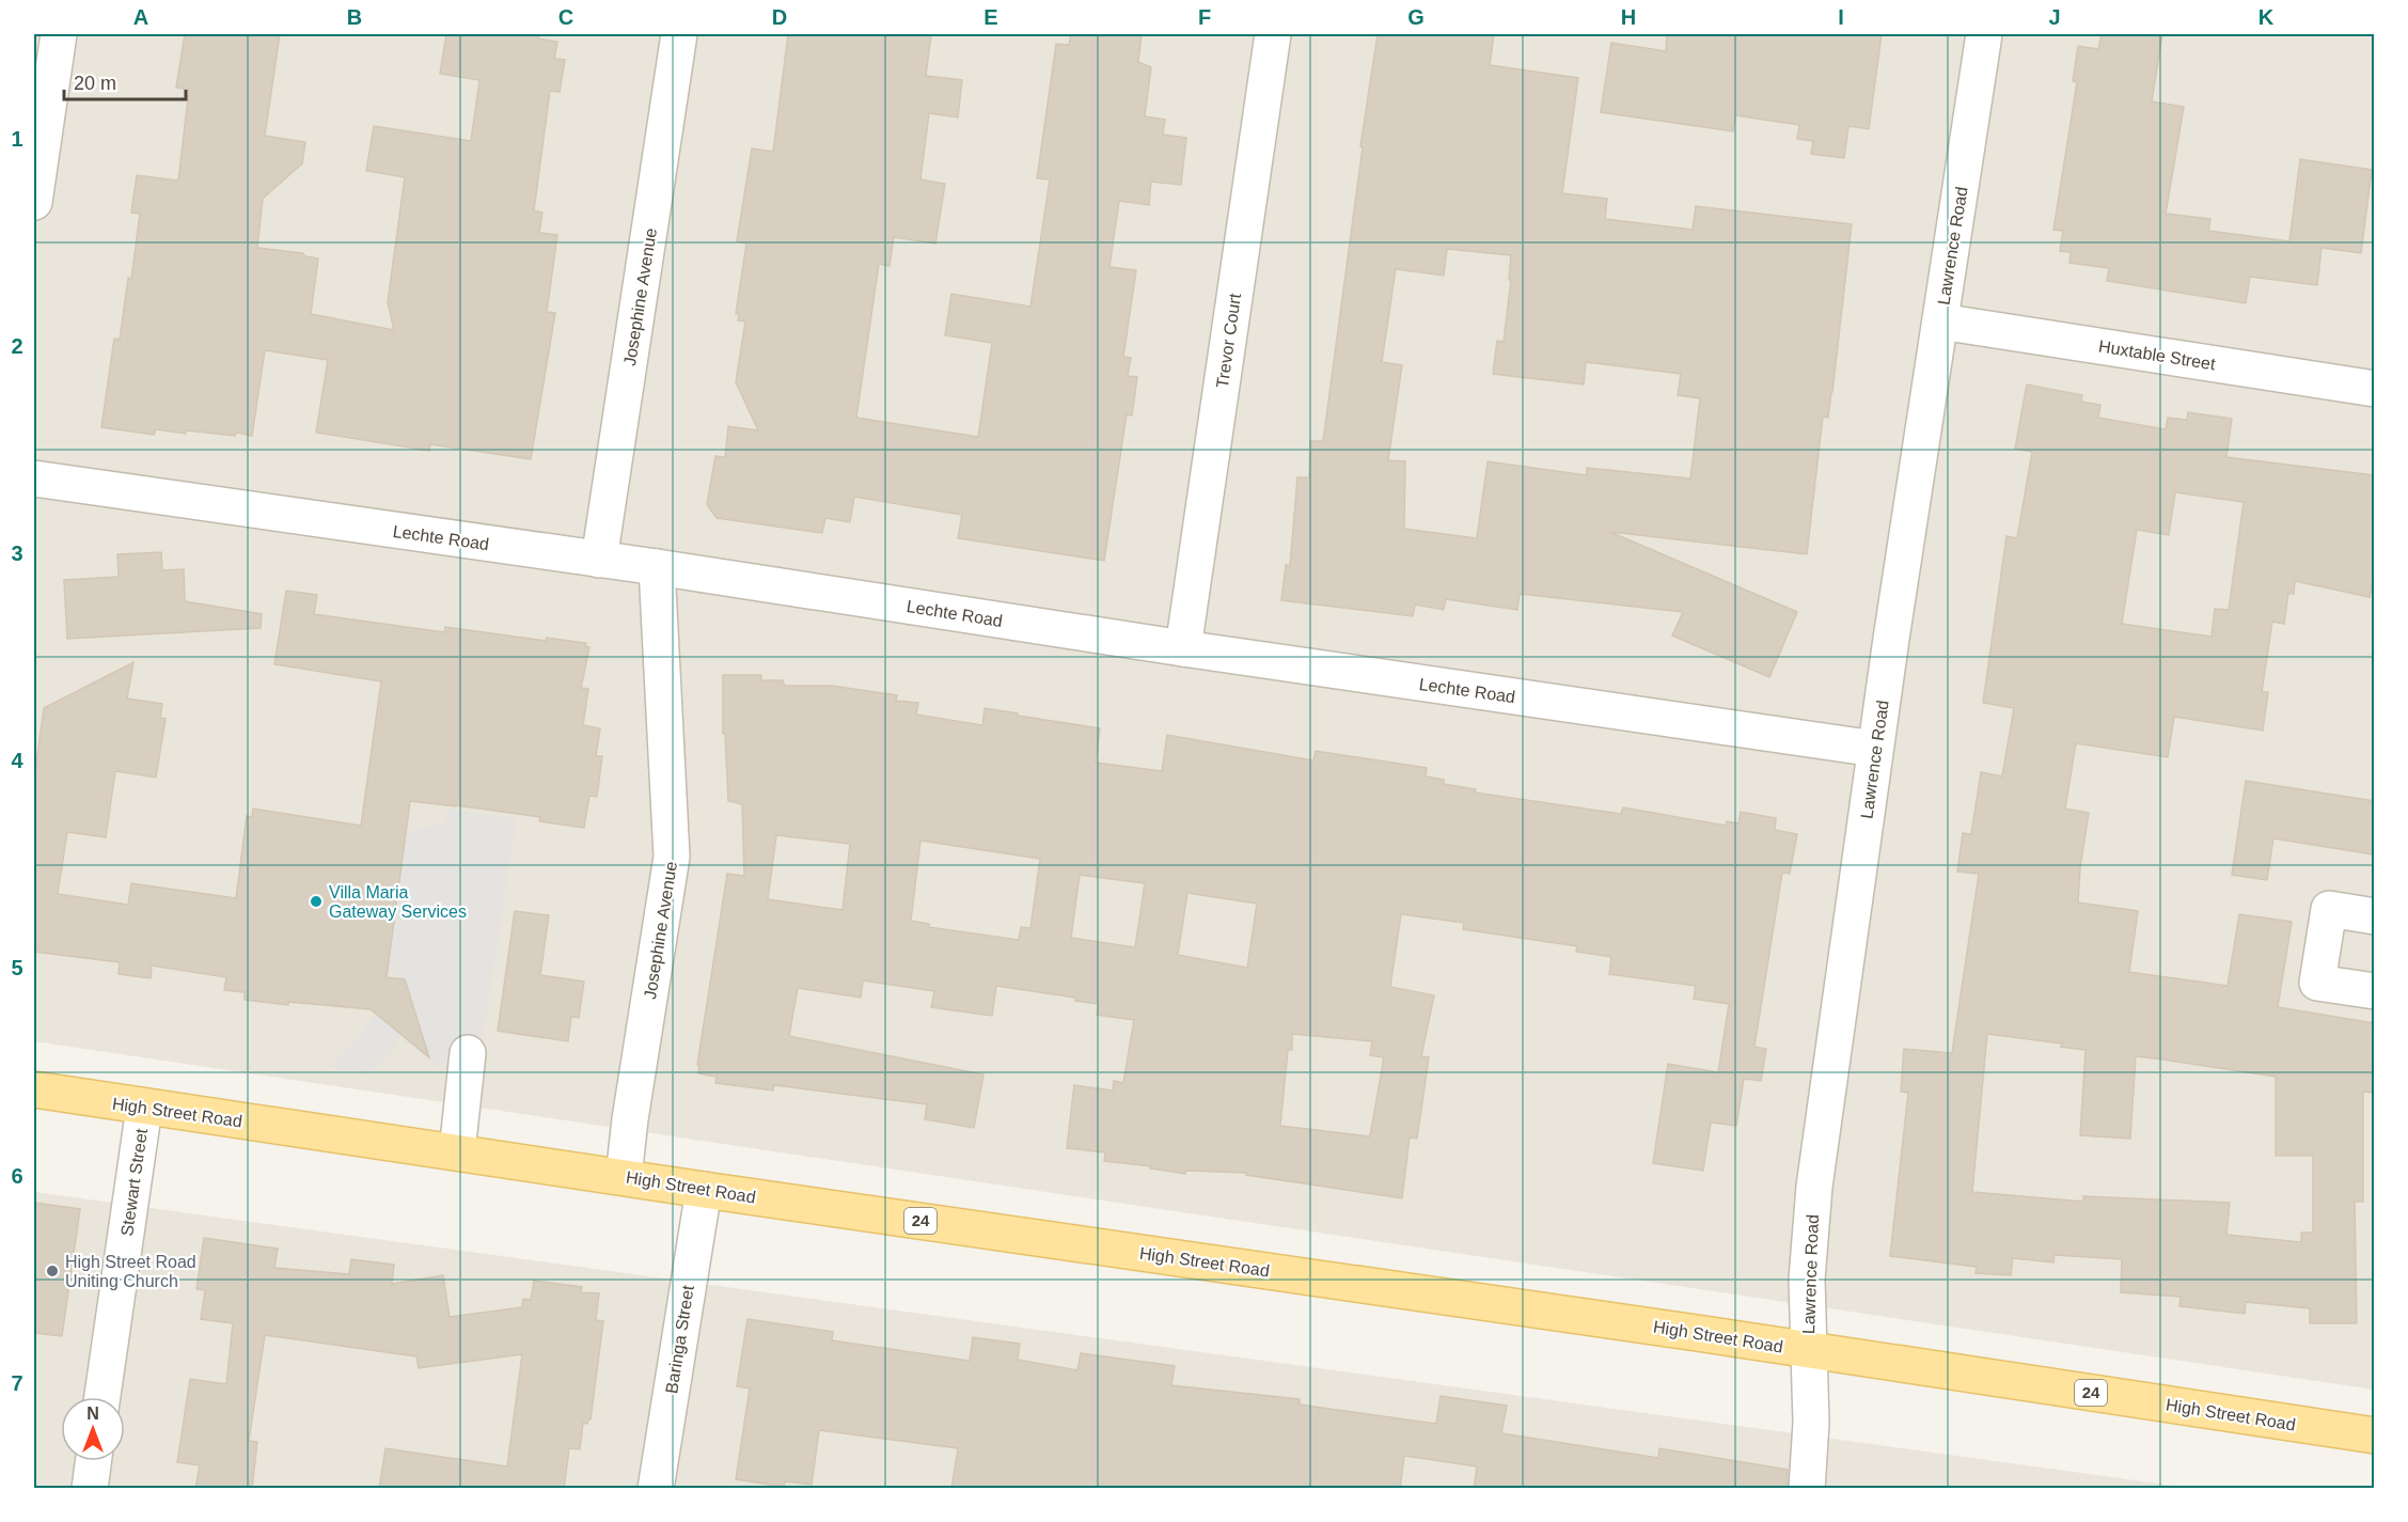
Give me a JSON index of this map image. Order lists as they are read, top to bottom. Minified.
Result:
{"streets":{"main road":["High Street Road","24"],"street":["Lawrence Road","Josephine Avenue","Trevor Court","Huxtable Street","Lechte Road","Stewart Street","Baringa Street"]},"crossings":[["Lawrence Road","Huxtable Street"],["Lawrence Road","Lechte Road"],["Lawrence Road","High Street Road"],["Josephine Avenue","Lechte Road"],["Josephine Avenue","High Street Road"],["Trevor Court","Lechte Road"],["High Street Road","Stewart Street"],["High Street Road","Baringa Street"]],"places":["Villa Maria Gateway Services","High Street Road Uniting Church"],"scale_bar":"20 m","north":"top","grid":{"columns":["A","B","C","D","E","F","G","H","I","J","K"],"rows":["1","2","3","4","5","6","7"]}}
